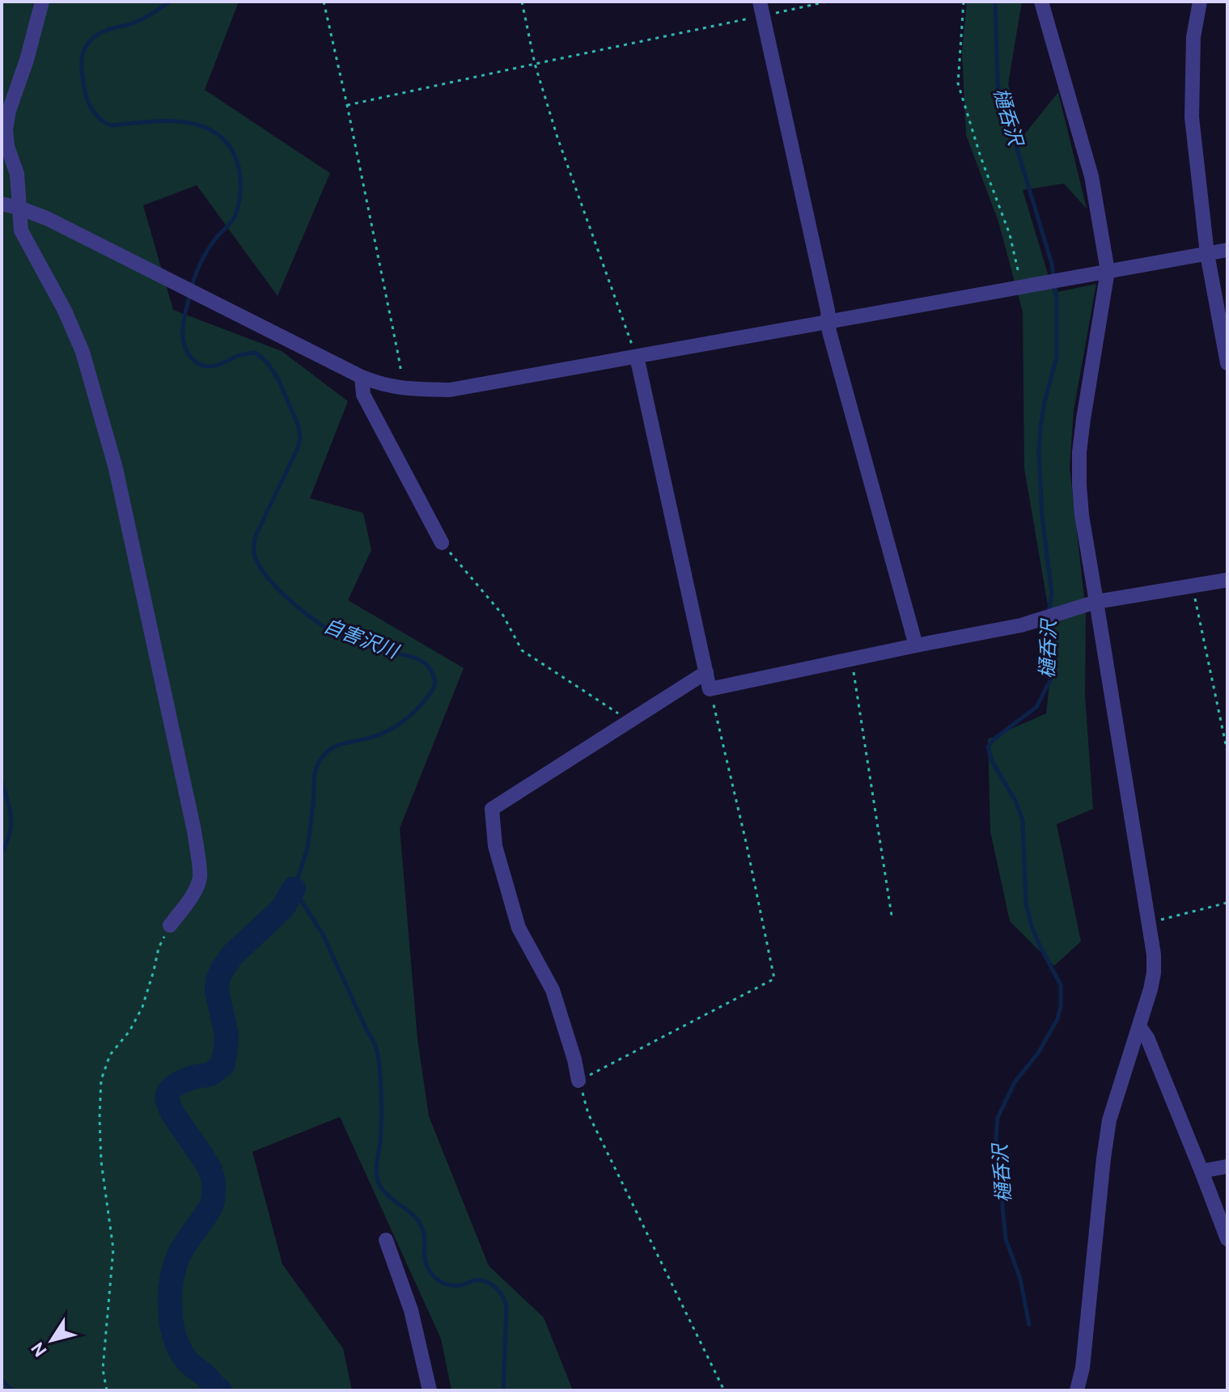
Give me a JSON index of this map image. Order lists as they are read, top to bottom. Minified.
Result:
{"water":["樋呑沢","自害沢川"],"north":"bottom left"}
